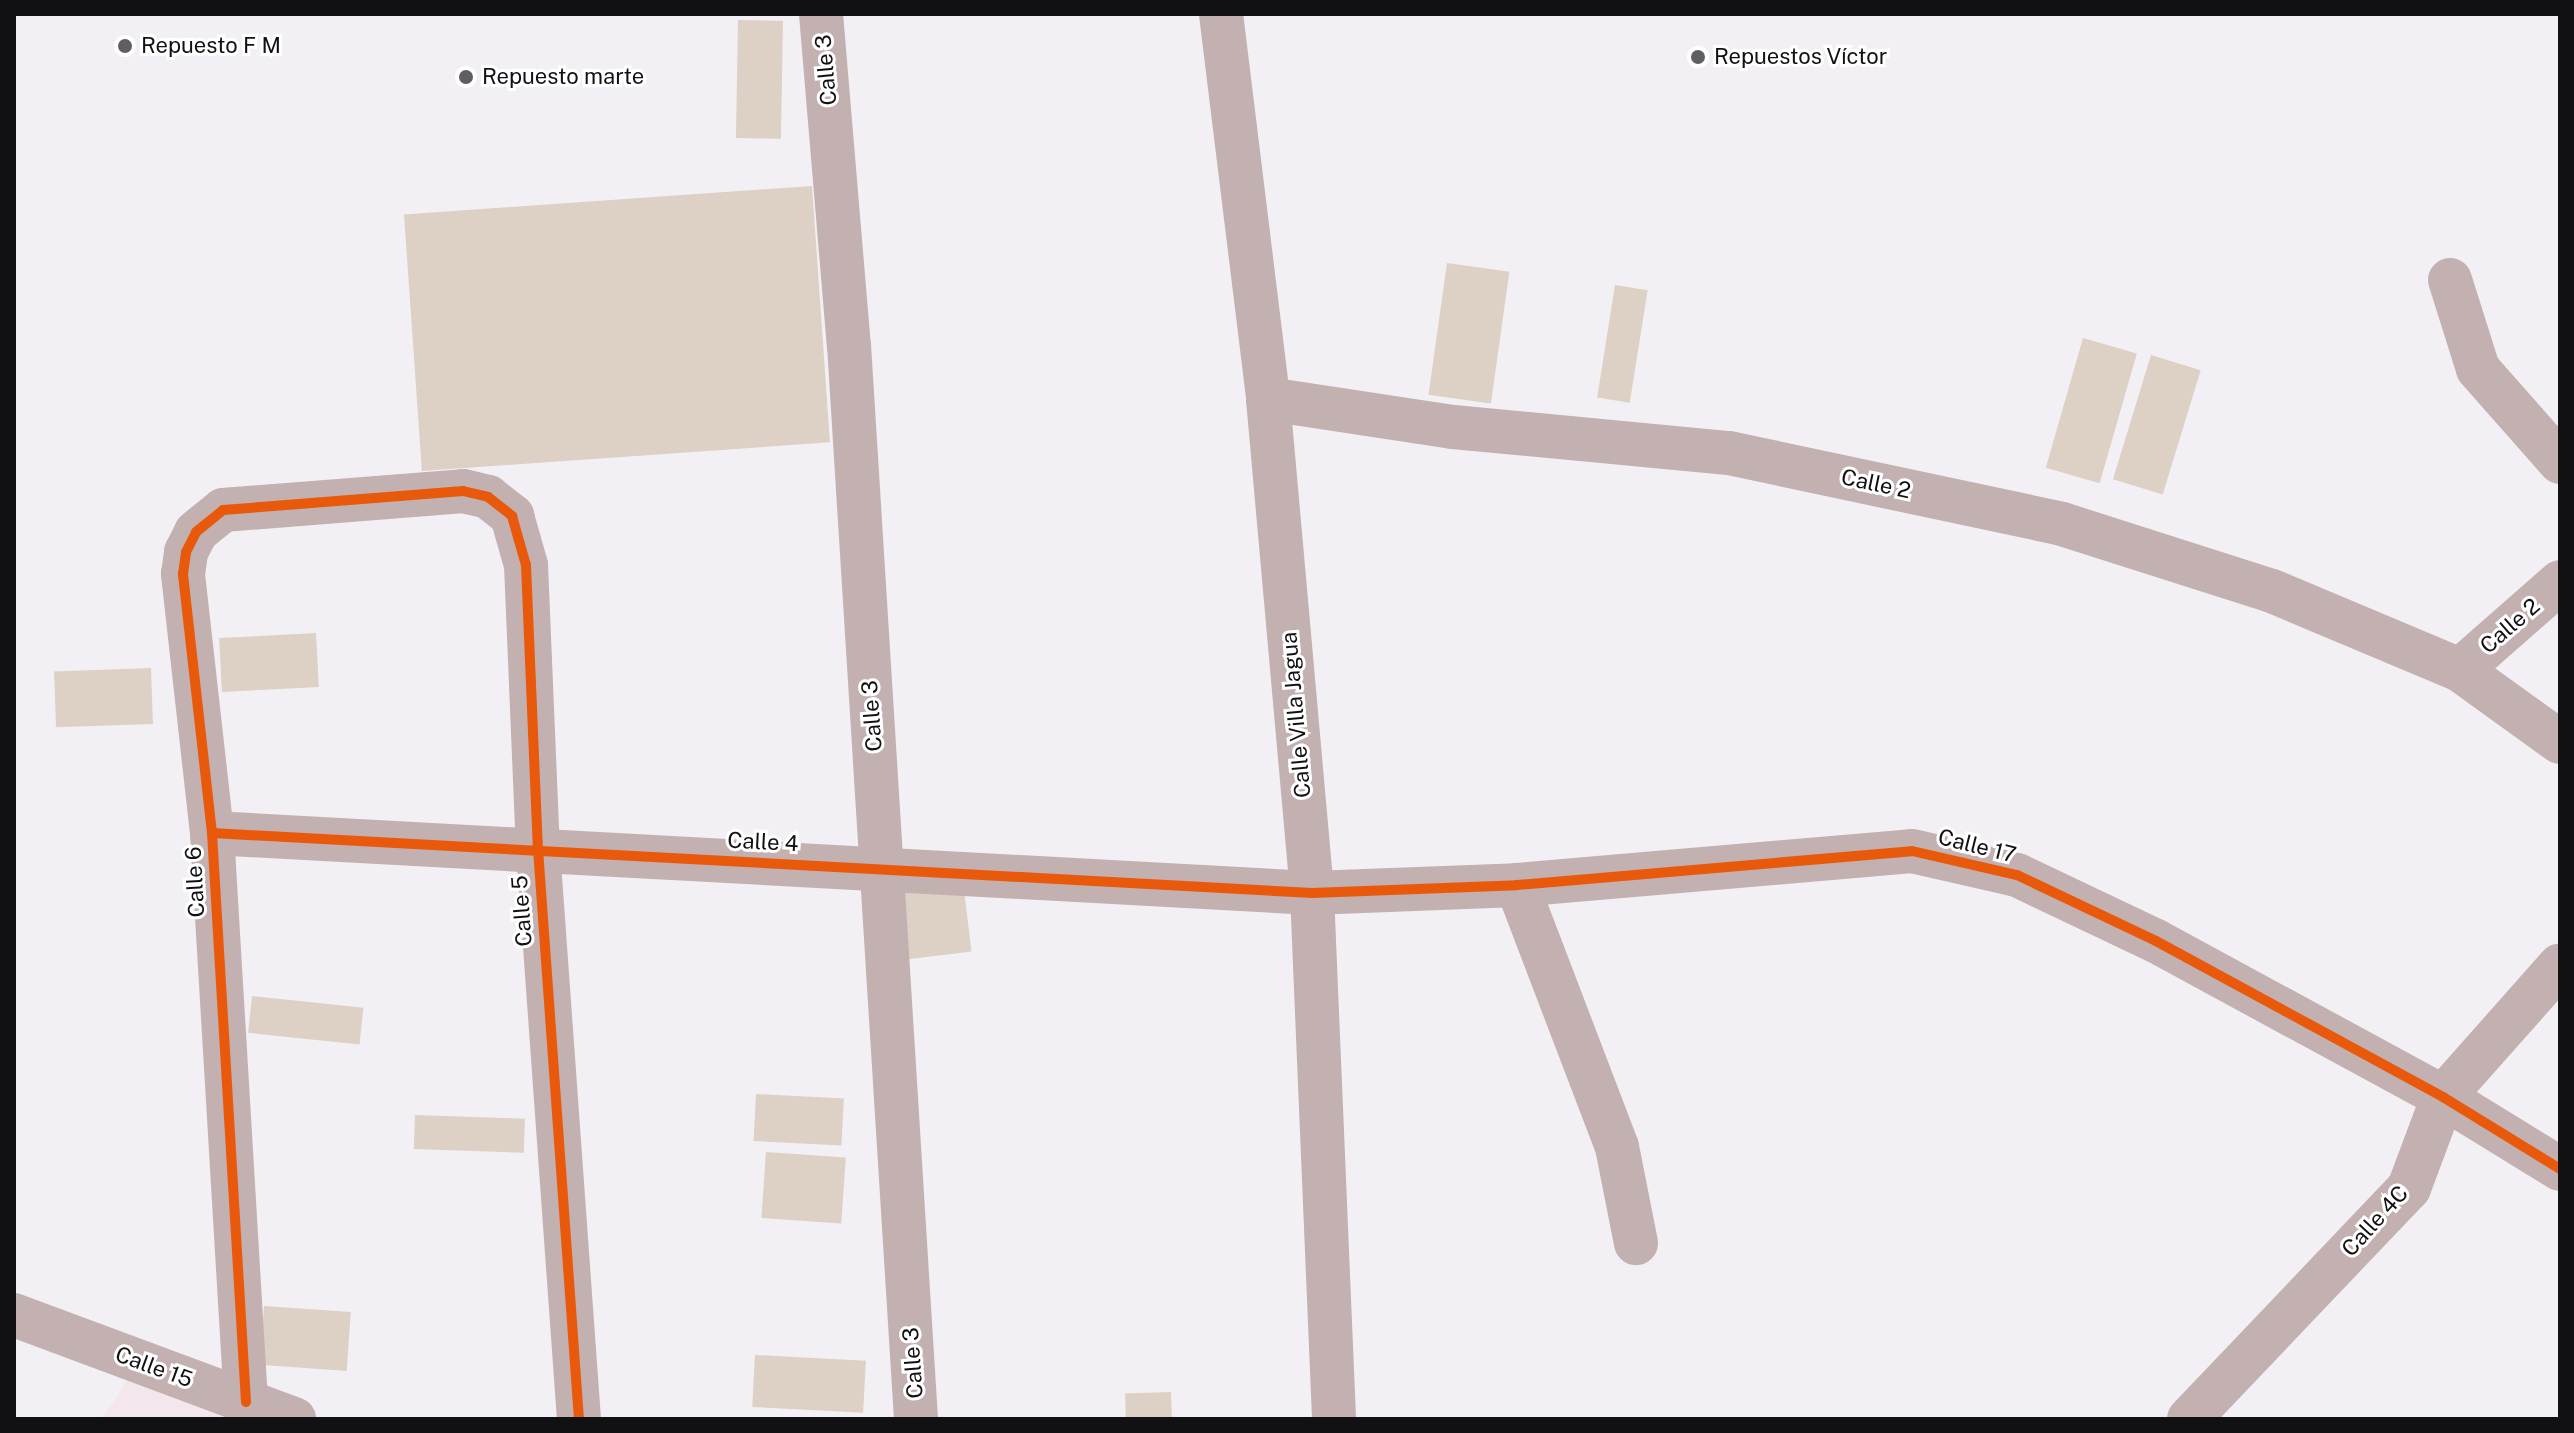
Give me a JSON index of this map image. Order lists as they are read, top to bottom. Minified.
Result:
{"streets":{"street":["Calle 3","Calle 2","Calle Villa Jagua","Calle 4","Calle 17","Calle 6","Calle 5","Calle 4C","Calle 15"]},"crossings":[["Calle 3","Calle 4"],["Calle 2","Calle Villa Jagua"],["Calle Villa Jagua","Calle 4"],["Calle Villa Jagua","Calle 17"],["Calle 4","Calle 17"],["Calle 4","Calle 6"],["Calle 4","Calle 5"],["Calle 17","Calle 4C"],["Calle 6","Calle 5"],["Calle 6","Calle 15"]],"places":["Repuesto F M","Repuestos Víctor","Repuesto marte"]}
